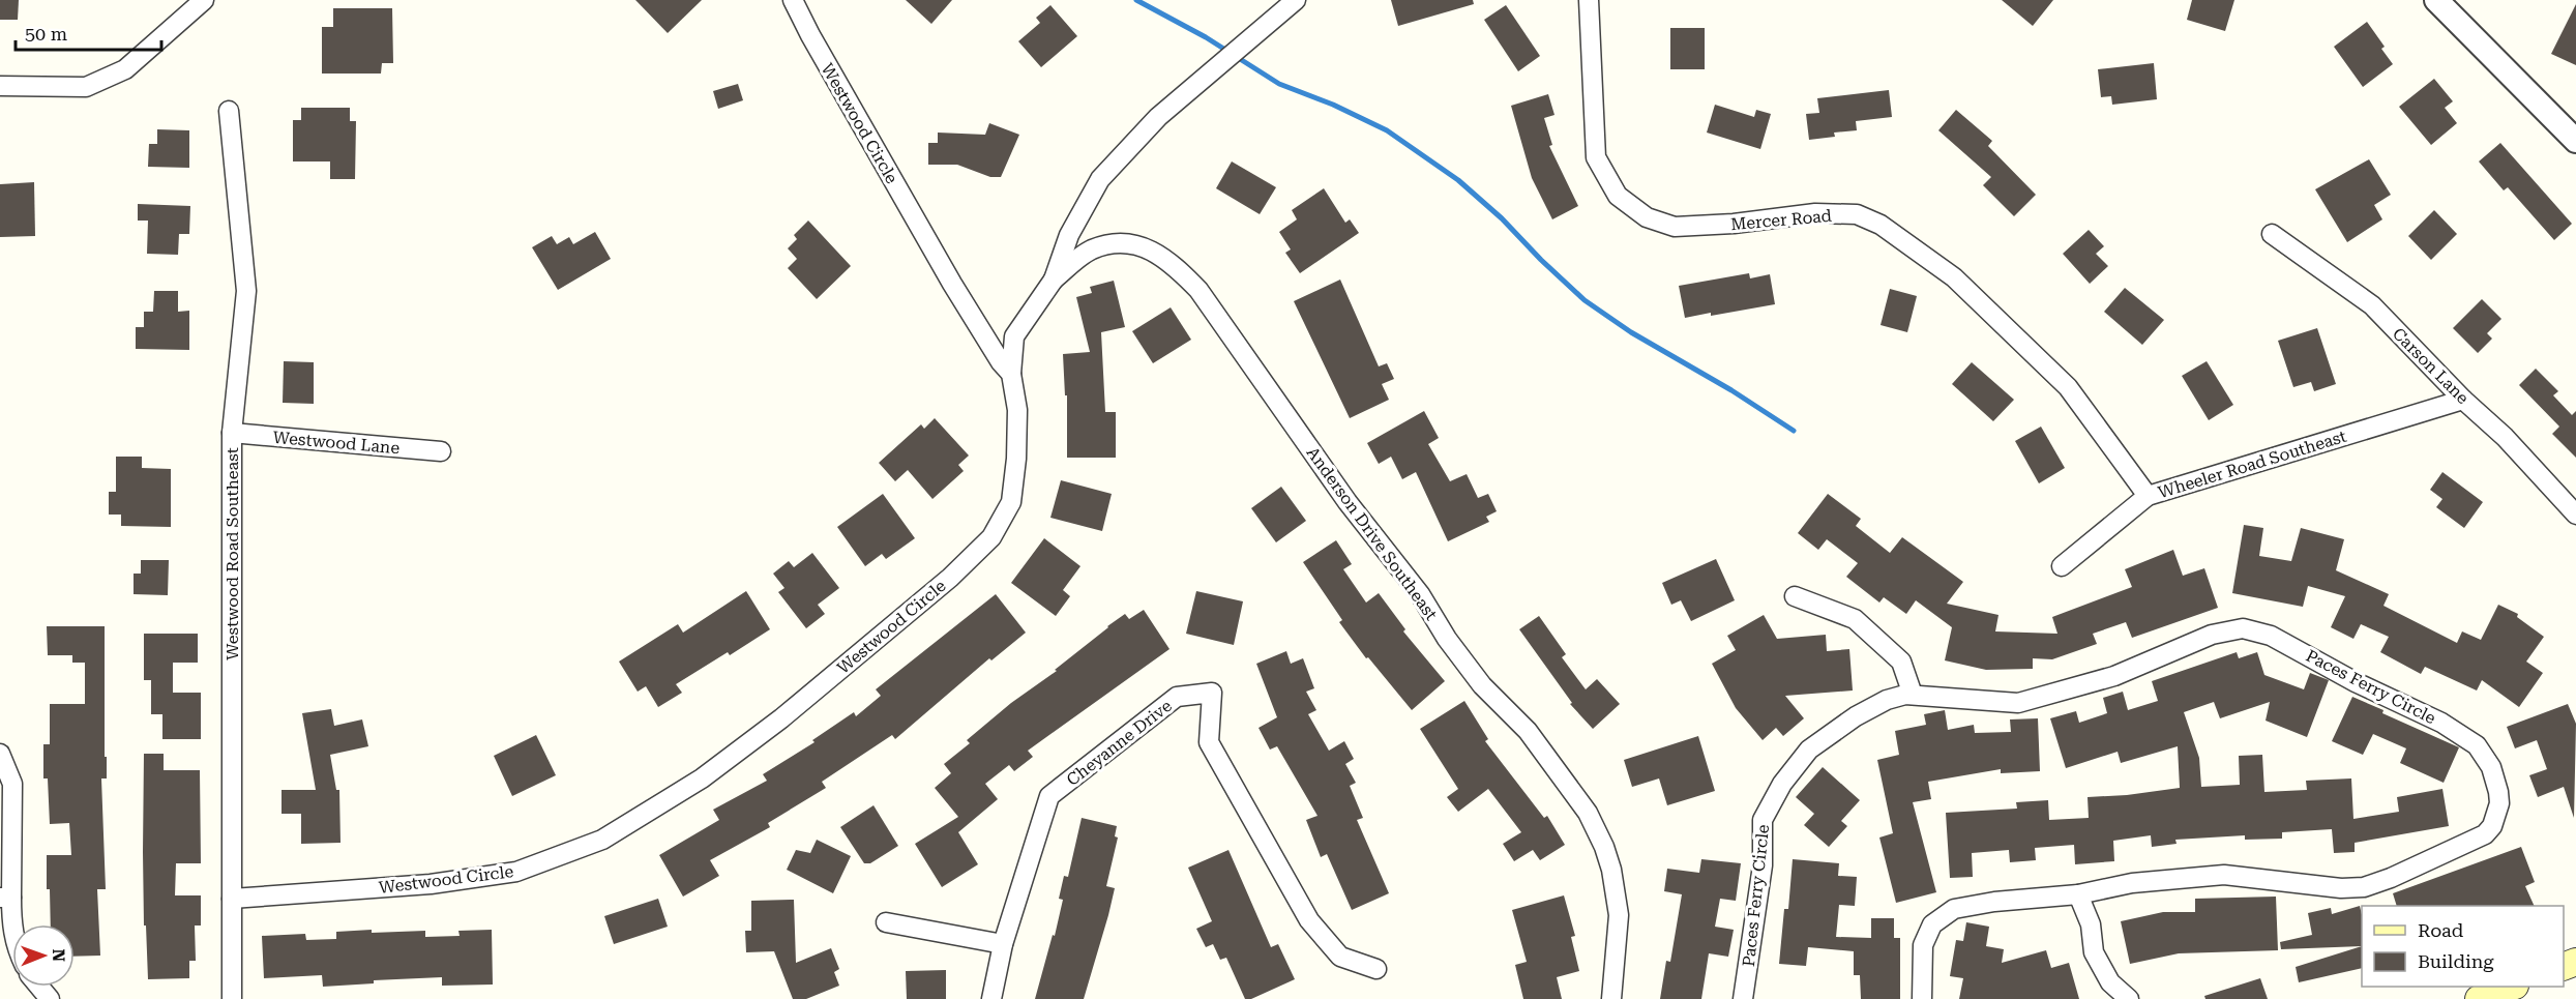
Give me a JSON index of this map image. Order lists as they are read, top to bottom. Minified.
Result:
{"streets":{"street":["Westwood Circle","Mercer Road","Carson Lane","Westwood Lane","Wheeler Road Southeast","Anderson Drive Southeast","Westwood Road Southeast","Paces Ferry Circle","Cheyanne Drive"]},"crossings":[["Westwood Circle","Anderson Drive Southeast"],["Westwood Circle","Westwood Road Southeast"],["Mercer Road","Wheeler Road Southeast"],["Carson Lane","Wheeler Road Southeast"],["Westwood Lane","Westwood Road Southeast"]],"legend":["Road","Building"],"scale_bar":"50 m","north":"right"}
